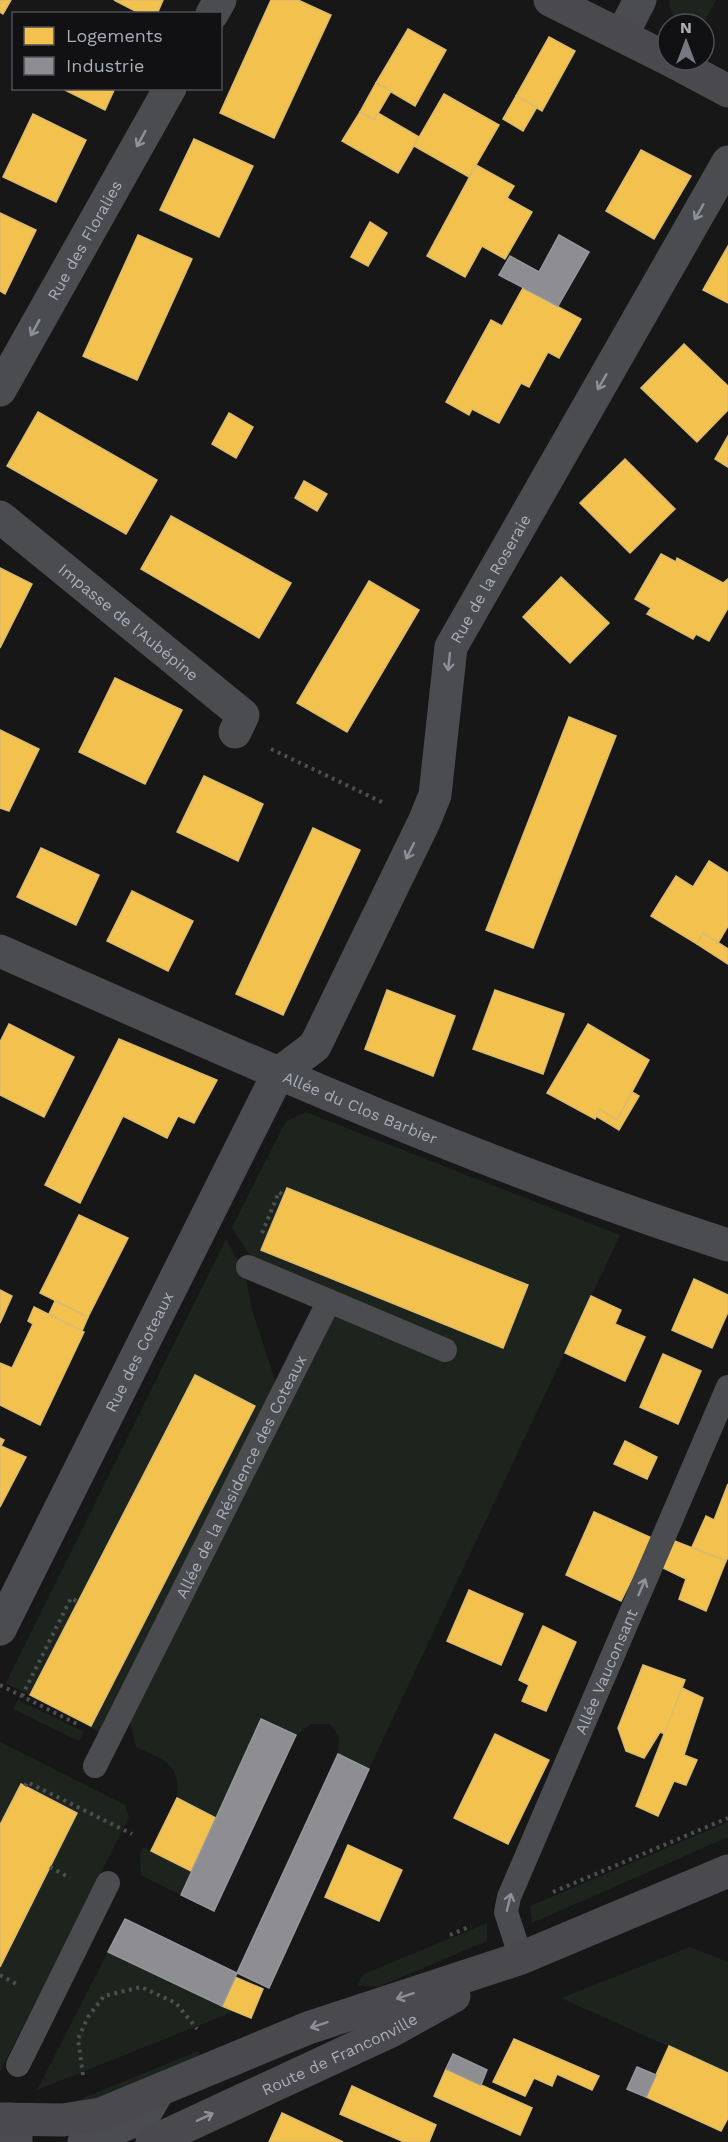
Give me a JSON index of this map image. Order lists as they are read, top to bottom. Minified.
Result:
{"streets":{"main road":["Route de Franconville"],"street":["Rue des Floralies","Rue de la Roseraie","Impasse de l'Aubépine","Allée du Clos Barbier","Rue des Coteaux"],"lane":["Allée de la Résidence des Coteaux","Allée Vauconsant"]},"crossings":[["Rue de la Roseraie","Allée du Clos Barbier"],["Rue de la Roseraie","Rue des Coteaux"],["Allée du Clos Barbier","Rue des Coteaux"],["Allée Vauconsant","Route de Franconville"]],"one_way":["Rue des Floralies","Rue de la Roseraie","Allée Vauconsant"],"legend":["Logements","Industrie"],"north":"top"}
